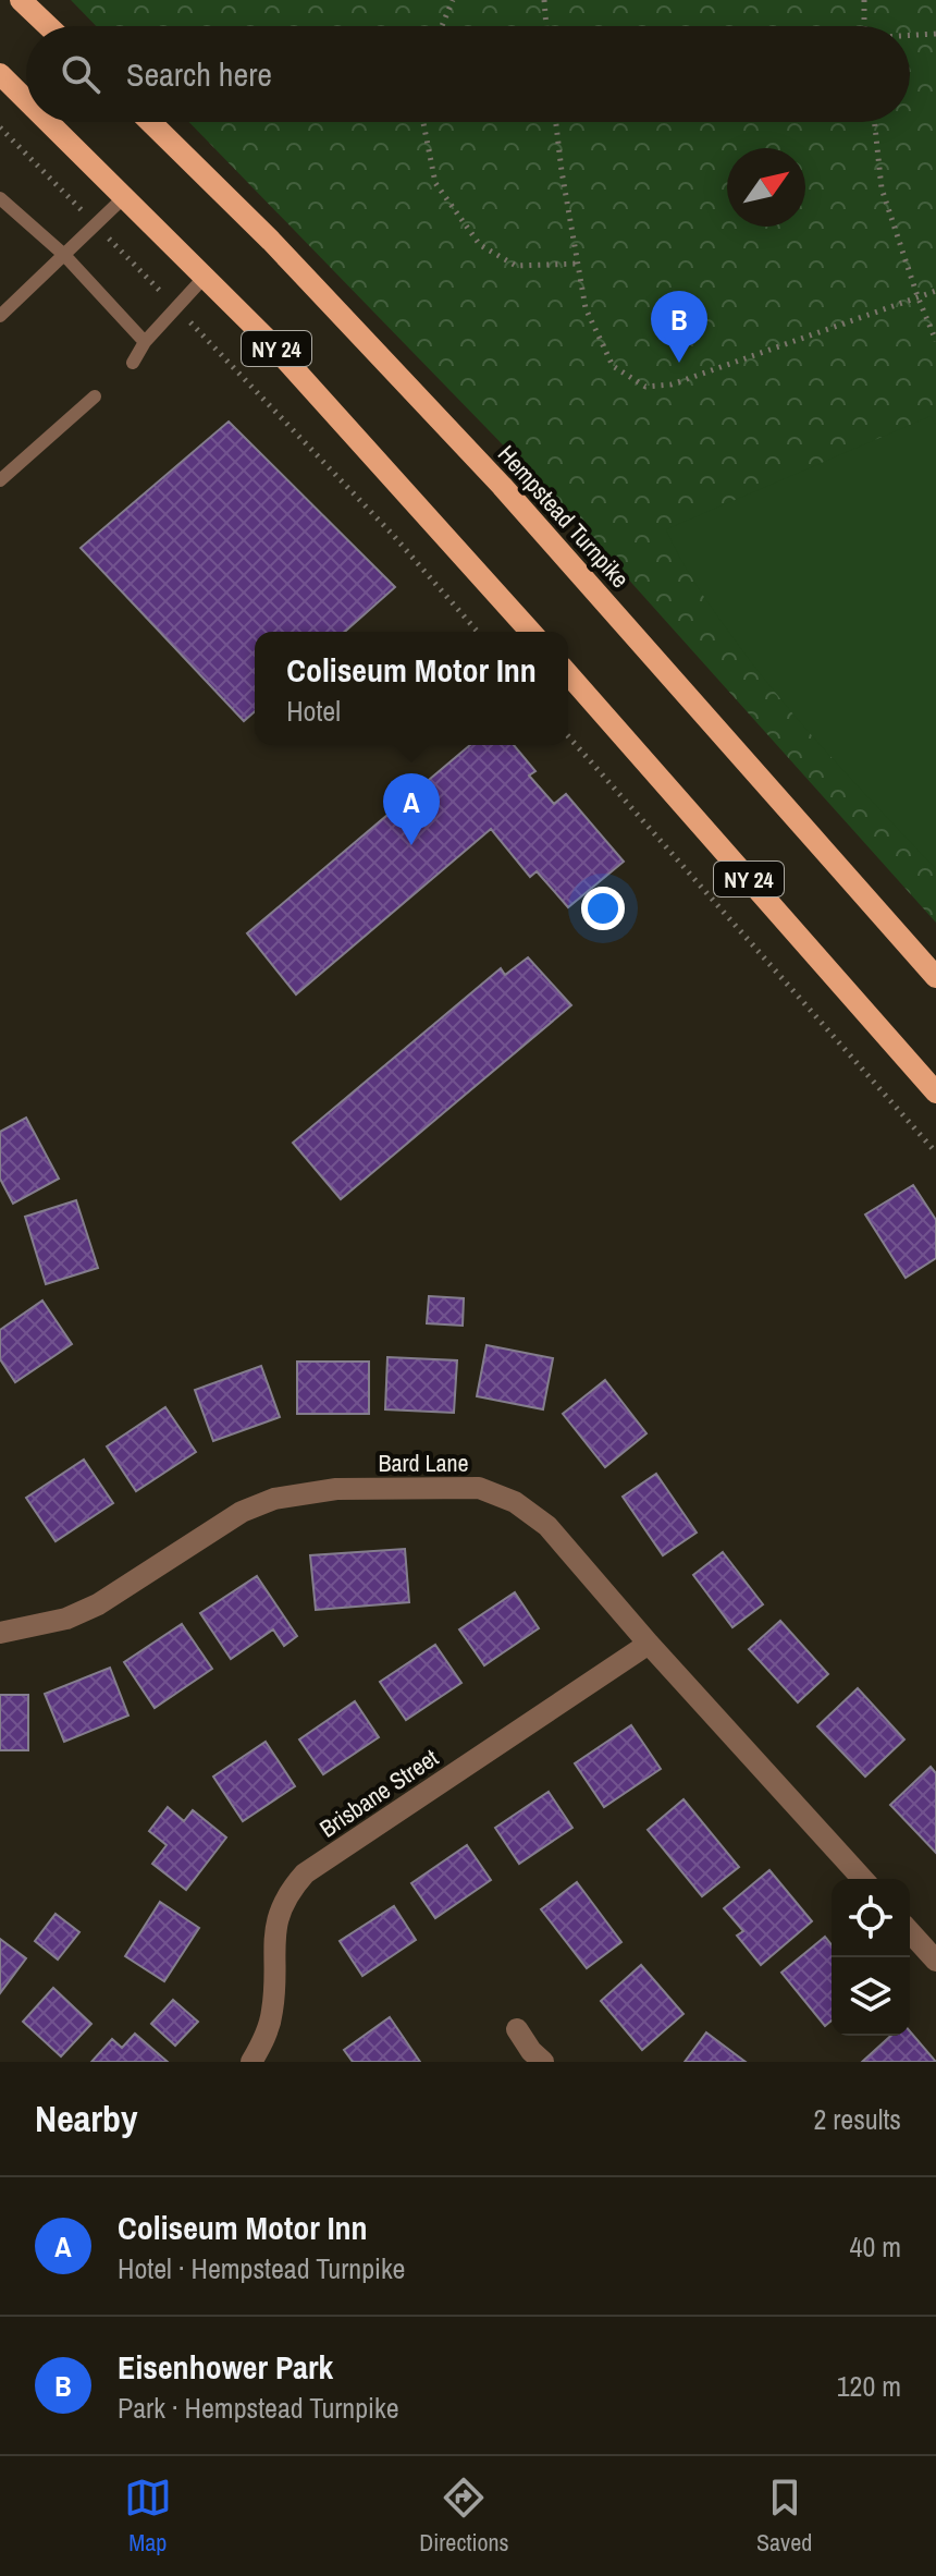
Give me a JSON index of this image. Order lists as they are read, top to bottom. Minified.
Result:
{"streets":{"main road":["NY 24","Hempstead Turnpike"],"street":["Bard Lane","Brisbane Street"]},"crossings":[["Bard Lane","Brisbane Street"]],"north":"top right","page":{"search":"Search here","pins":["B","A"],"popup":["Coliseum Motor Inn","Hotel"],"heading":["Nearby","2 results"],"list":[{"mark":"A","name":"Coliseum Motor Inn","note":"Hotel · Hempstead Turnpike","value":"40 m"},{"mark":"B","name":"Eisenhower Park","note":"Park · Hempstead Turnpike","value":"120 m"}],"nav":["Map","Directions","Saved"]}}
